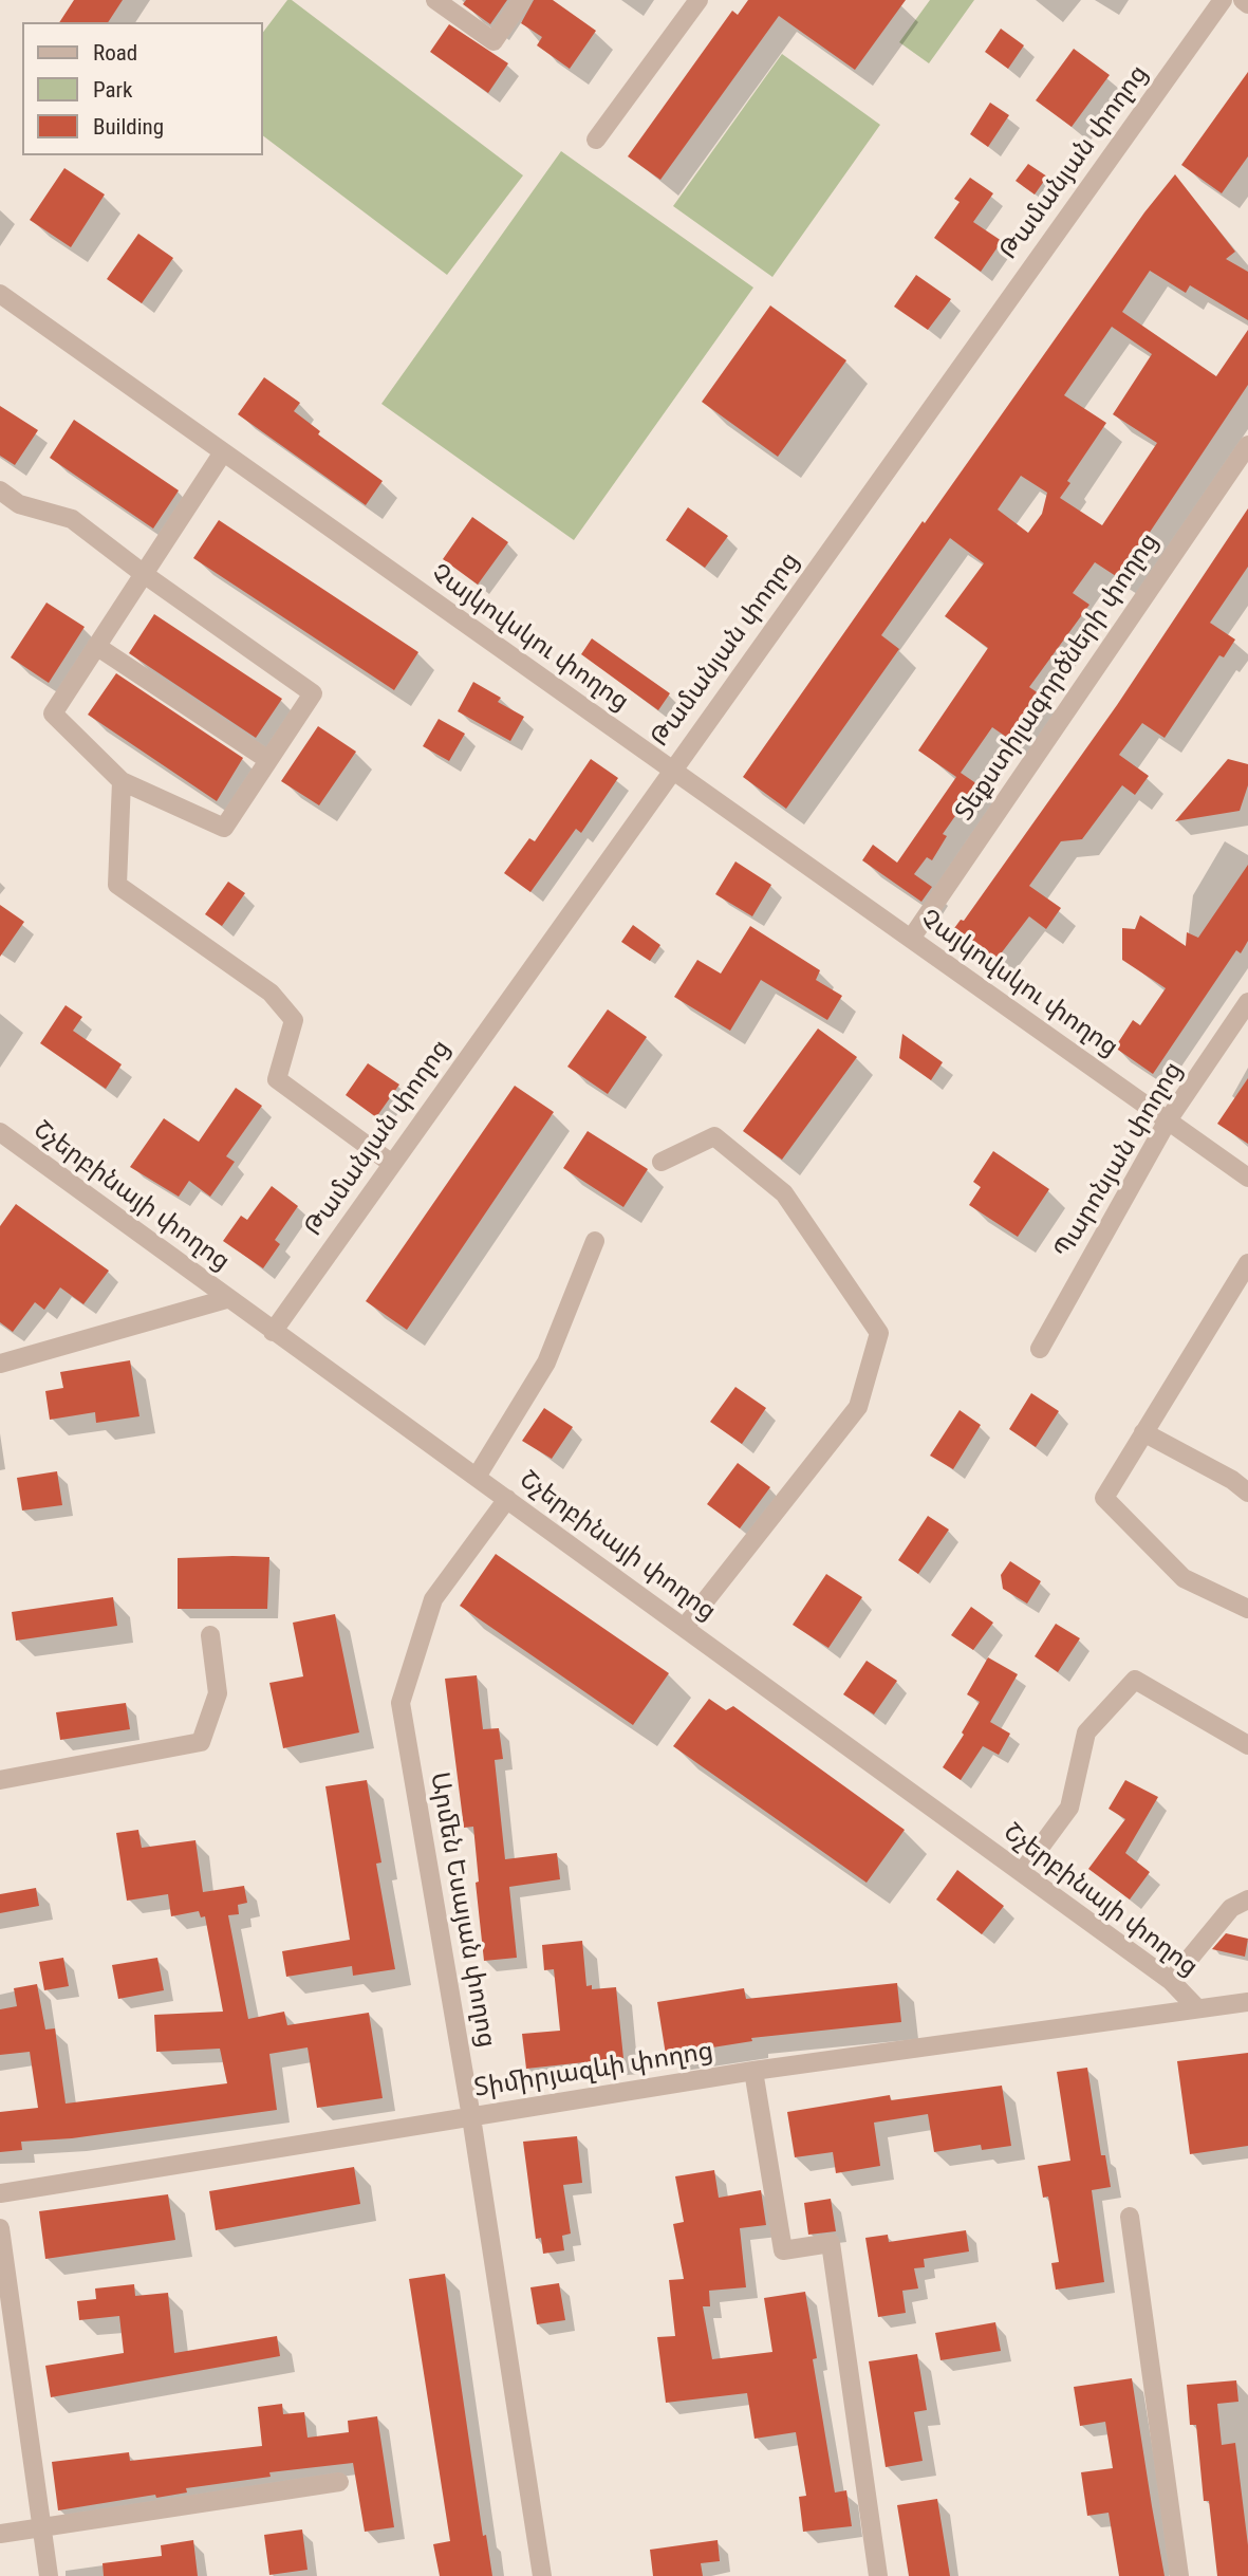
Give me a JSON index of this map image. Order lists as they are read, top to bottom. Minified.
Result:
{"streets":{"street":["Թամանյան փողոց","Չայկովսկու փողոց","Տեքստիլագործների փողոց","Պարոնյան փողոց","Շչերբինայի փողոց","Արմեն Եսայան փողոց","Տիմիրյազևի փողոց"]},"crossings":[["Թամանյան փողոց","Չայկովսկու փողոց"],["Թամանյան փողոց","Շչերբինայի փողոց"],["Չայկովսկու փողոց","Տեքստիլագործների փողոց"],["Չայկովսկու փողոց","Պարոնյան փողոց"],["Շչերբինայի փողոց","Արմեն Եսայան փողոց"],["Շչերբինայի փողոց","Տիմիրյազևի փողոց"],["Արմեն Եսայան փողոց","Տիմիրյազևի փողոց"]],"legend":["Road","Park","Building"]}
